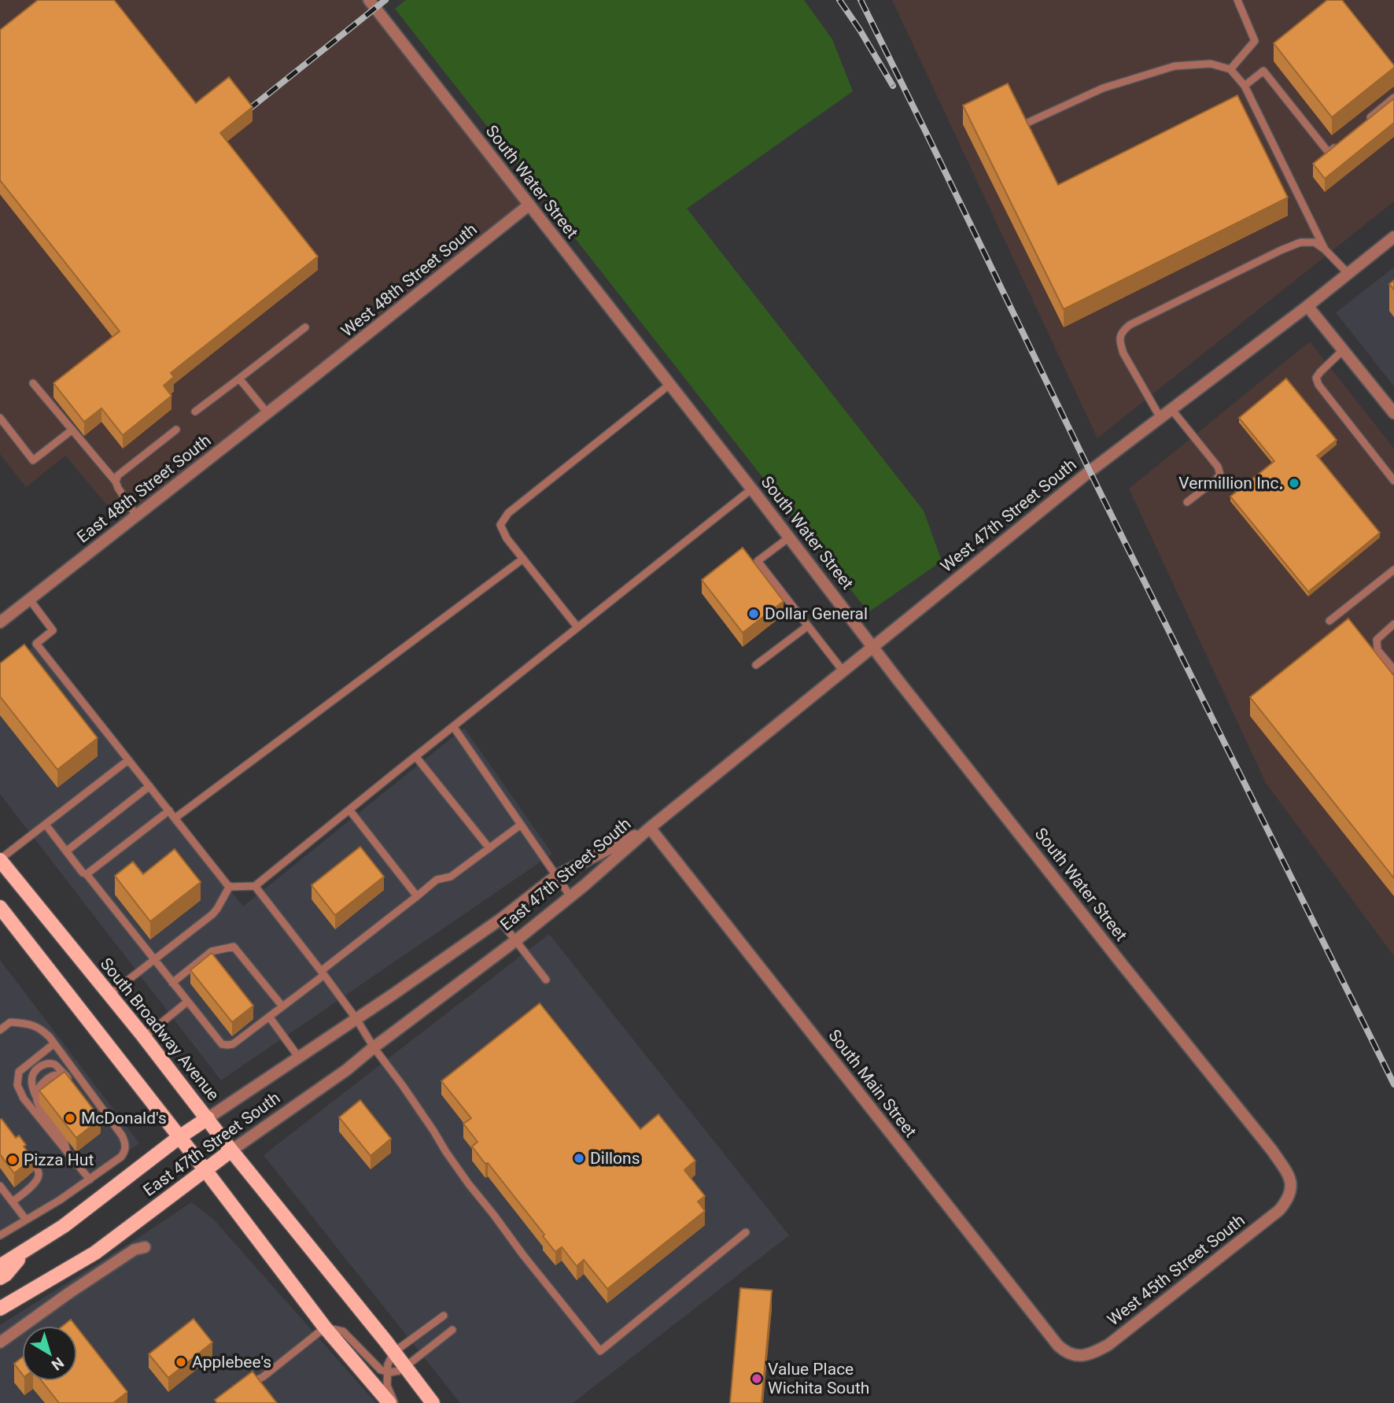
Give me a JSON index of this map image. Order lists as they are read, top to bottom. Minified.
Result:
{"streets":{"main road":["East 47th Street South","South Broadway Avenue"],"street":["South Water Street","West 48th Street South","East 48th Street South","West 47th Street South","South Main Street","West 45th Street South"]},"crossings":[["South Water Street","West 48th Street South"],["South Water Street","West 47th Street South"],["South Water Street","West 45th Street South"],["West 48th Street South","East 48th Street South"],["West 47th Street South","East 47th Street South"],["West 47th Street South","South Main Street"],["East 47th Street South","South Broadway Avenue"],["East 47th Street South","South Main Street"],["South Main Street","West 45th Street South"]],"places":["Vermillion Inc.","Dollar General","McDonald's","Dillons","Pizza Hut","Applebee's","Value Place Wichita South"],"north":"bottom right"}
